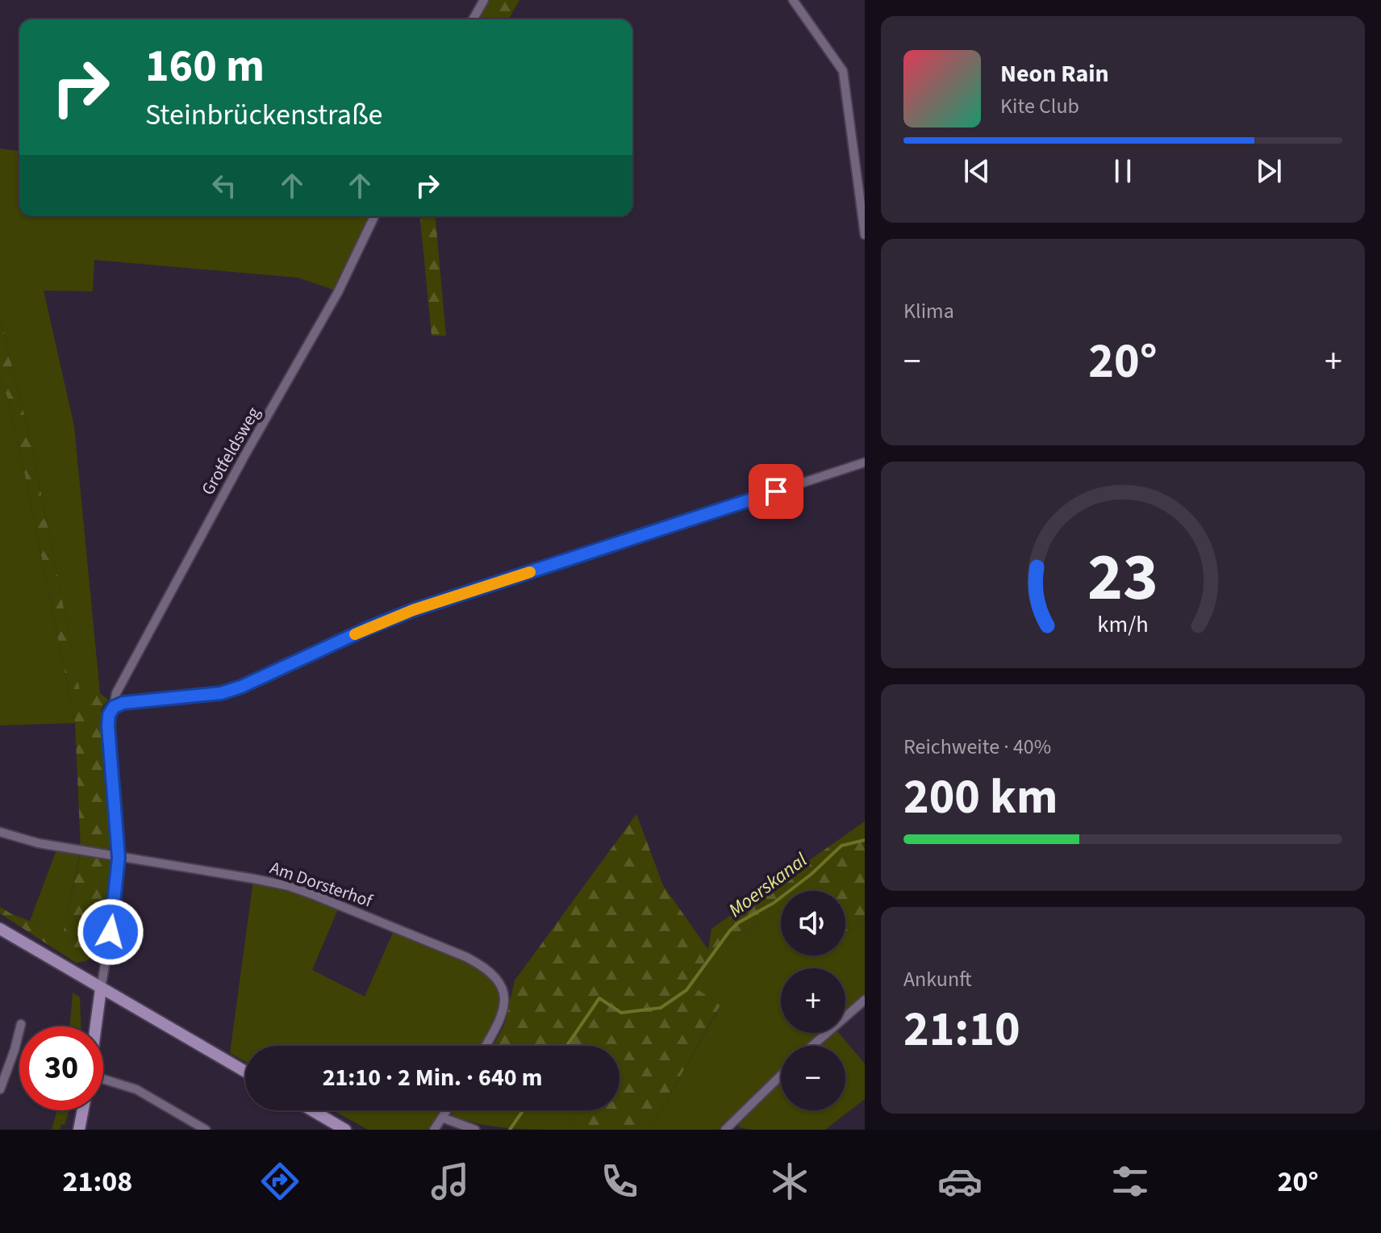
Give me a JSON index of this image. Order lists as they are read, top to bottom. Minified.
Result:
{"streets":{"street":["Grotfeldsweg","Am Dorsterhof"]},"crossings":[["Grotfeldsweg","Am Dorsterhof"]],"water":["Moerskanal"],"page":{"turn":["160 m","Steinbrückenstraße"],"song":["Neon Rain","Kite Club"],"tile":["Klima",["Reichweite · 40%","200 km"],["Ankunft","21:10"]],"heat":["−","20°","+"],"map_buttons":["+","−"],"limit":"30","trip":"21:10 · 2 Min. · 640 m","tabs":["21:08","20°"],"gauge":["23","km/h"]}}
